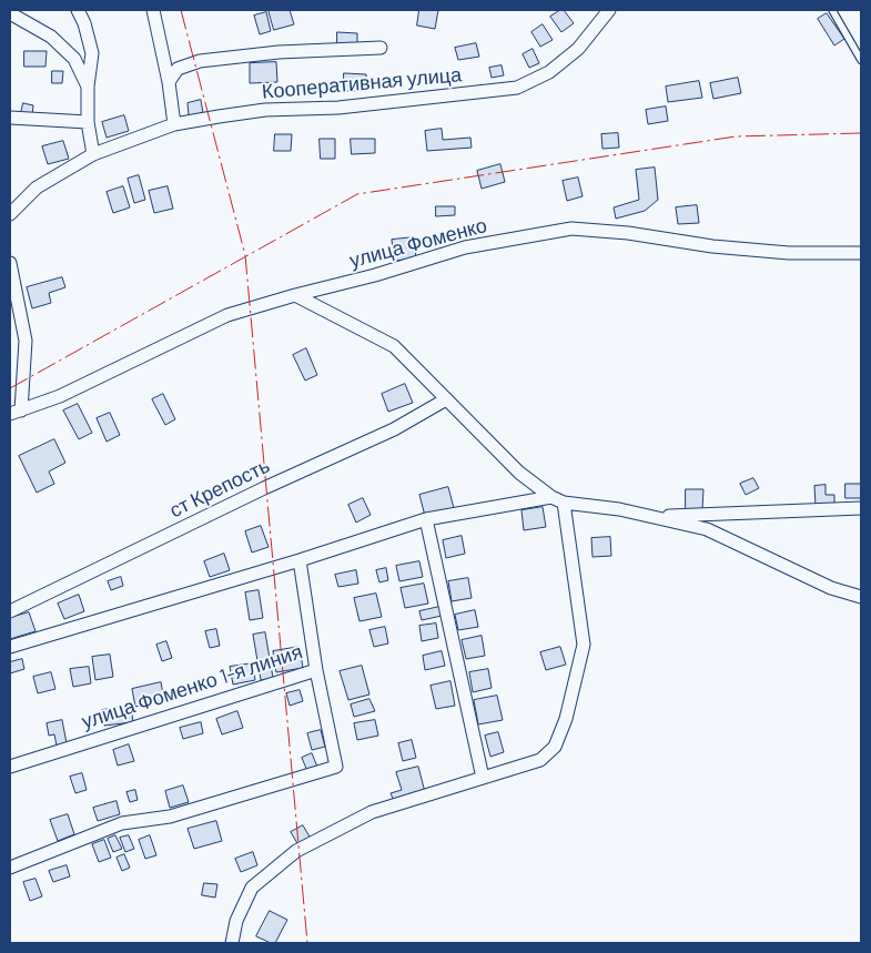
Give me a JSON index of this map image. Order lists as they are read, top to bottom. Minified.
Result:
{"streets":{"street":["Кооперативная улица","улица Фоменко","ст Крепость","улица Фоменко 1-я линия"]}}
